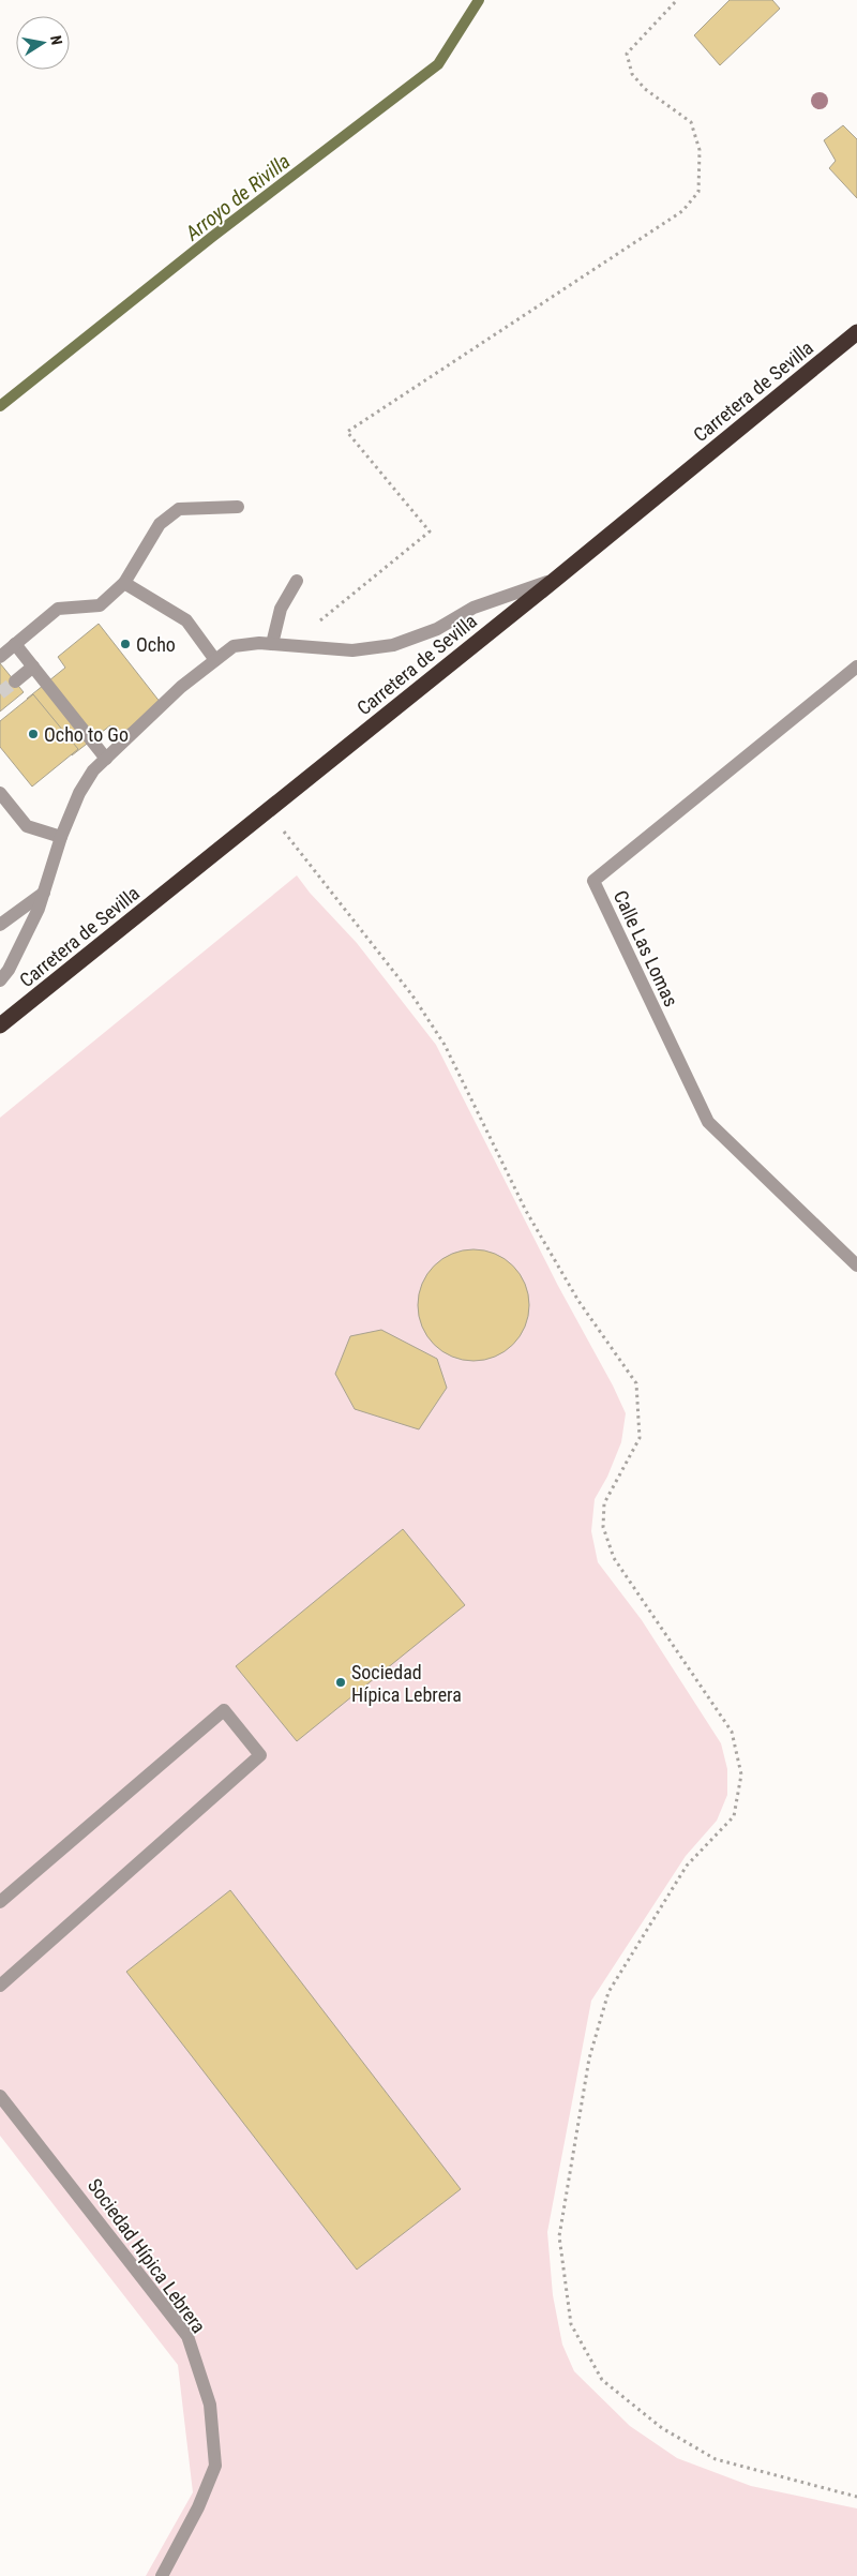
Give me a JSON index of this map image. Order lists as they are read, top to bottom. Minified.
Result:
{"streets":{"highway":["Carretera de Sevilla"],"street":["Calle Las Lomas","Sociedad Hípica Lebrera"]},"water":["Arroyo de Rivilla"],"places":["Ocho","Ocho to Go","Sociedad Hípica Lebrera"],"north":"right"}
